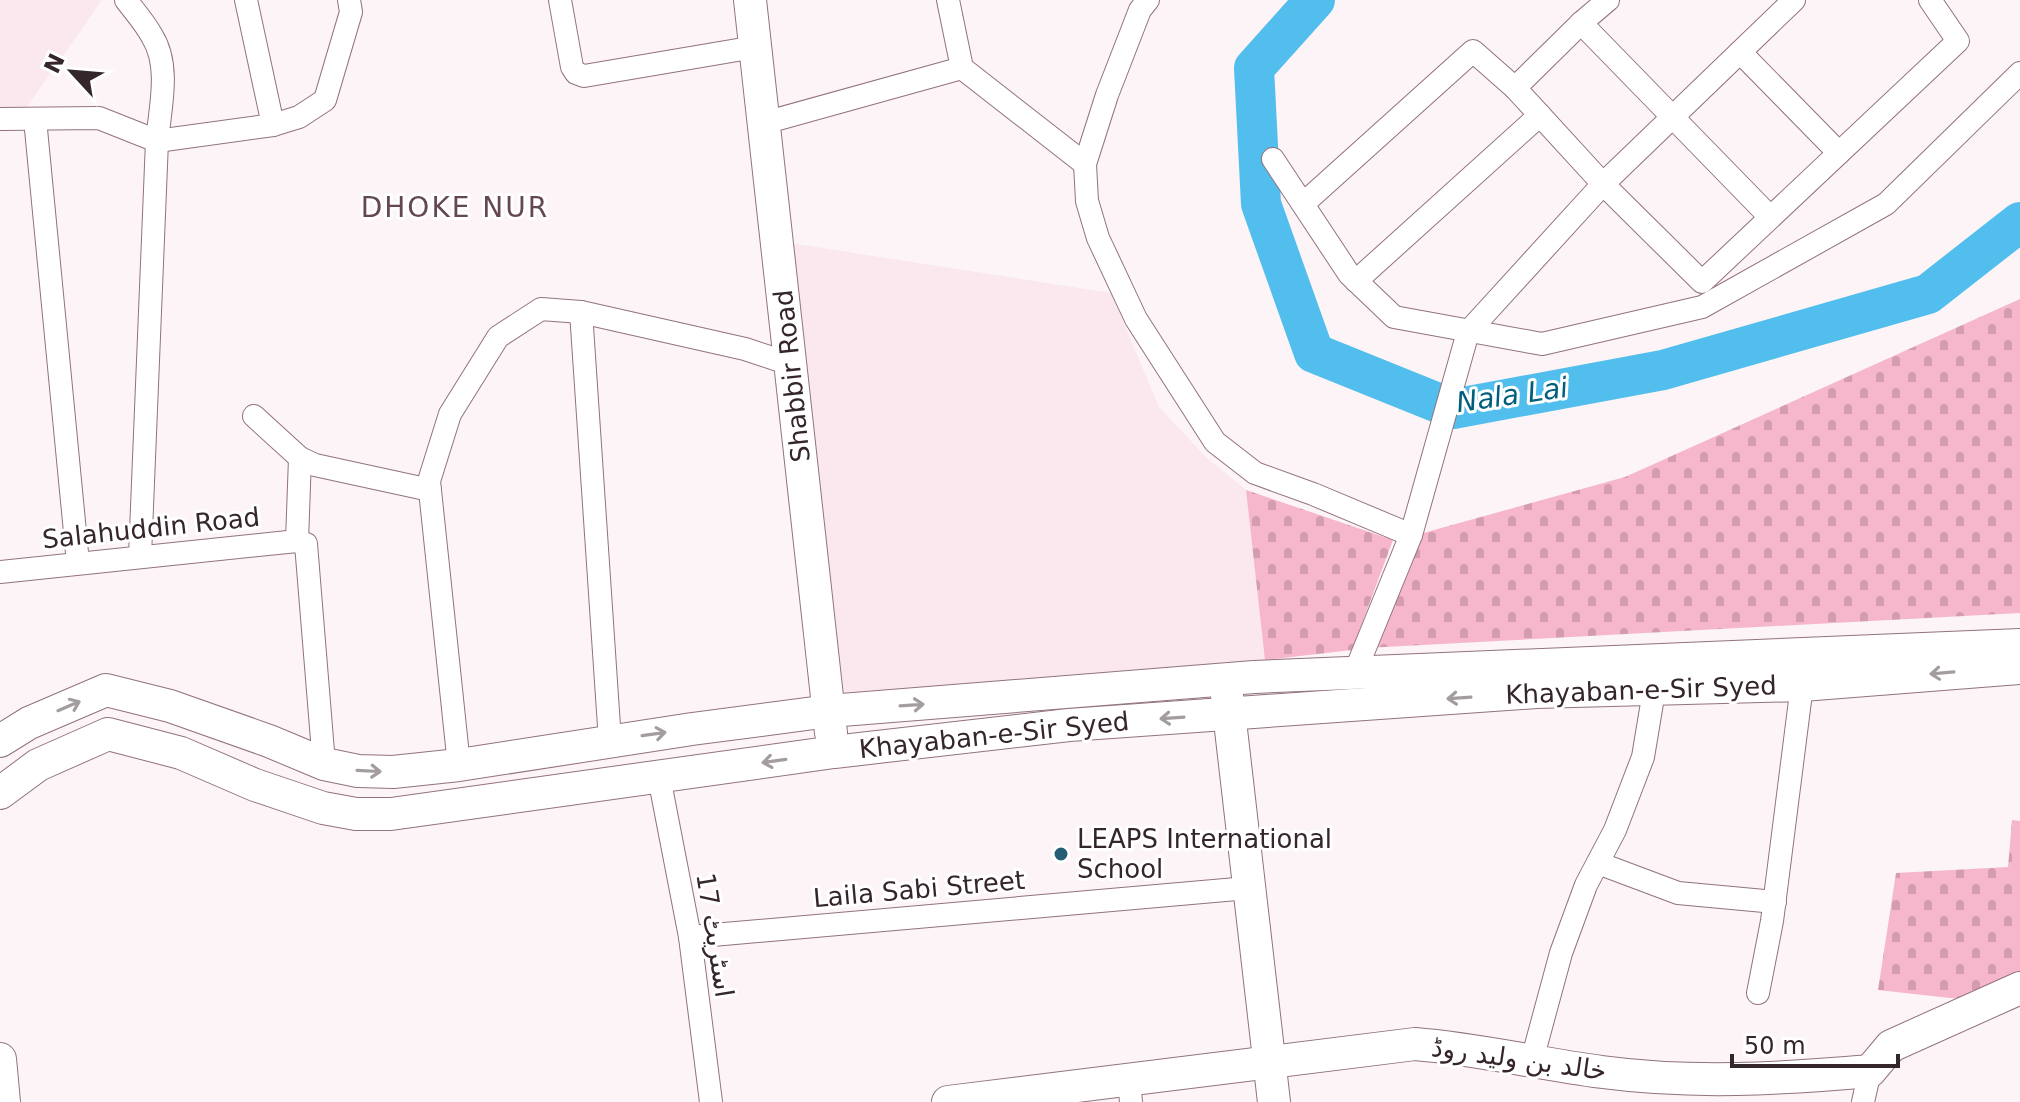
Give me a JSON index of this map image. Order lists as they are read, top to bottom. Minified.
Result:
{"streets":{"main road":["Shabbir Road","Khayaban-e-Sir Syed","خالد بن ولید روڈ"],"street":["Salahuddin Road","Laila Sabi Street","اسٹریٹ 17"]},"crossings":[["Shabbir Road","Khayaban-e-Sir Syed"],["Khayaban-e-Sir Syed","اسٹریٹ 17"],["Laila Sabi Street","اسٹریٹ 17"]],"districts":["DHOKE NUR"],"water":["Nala Lai"],"places":["LEAPS International School"],"scale_bar":"50 m","north":"top left"}
